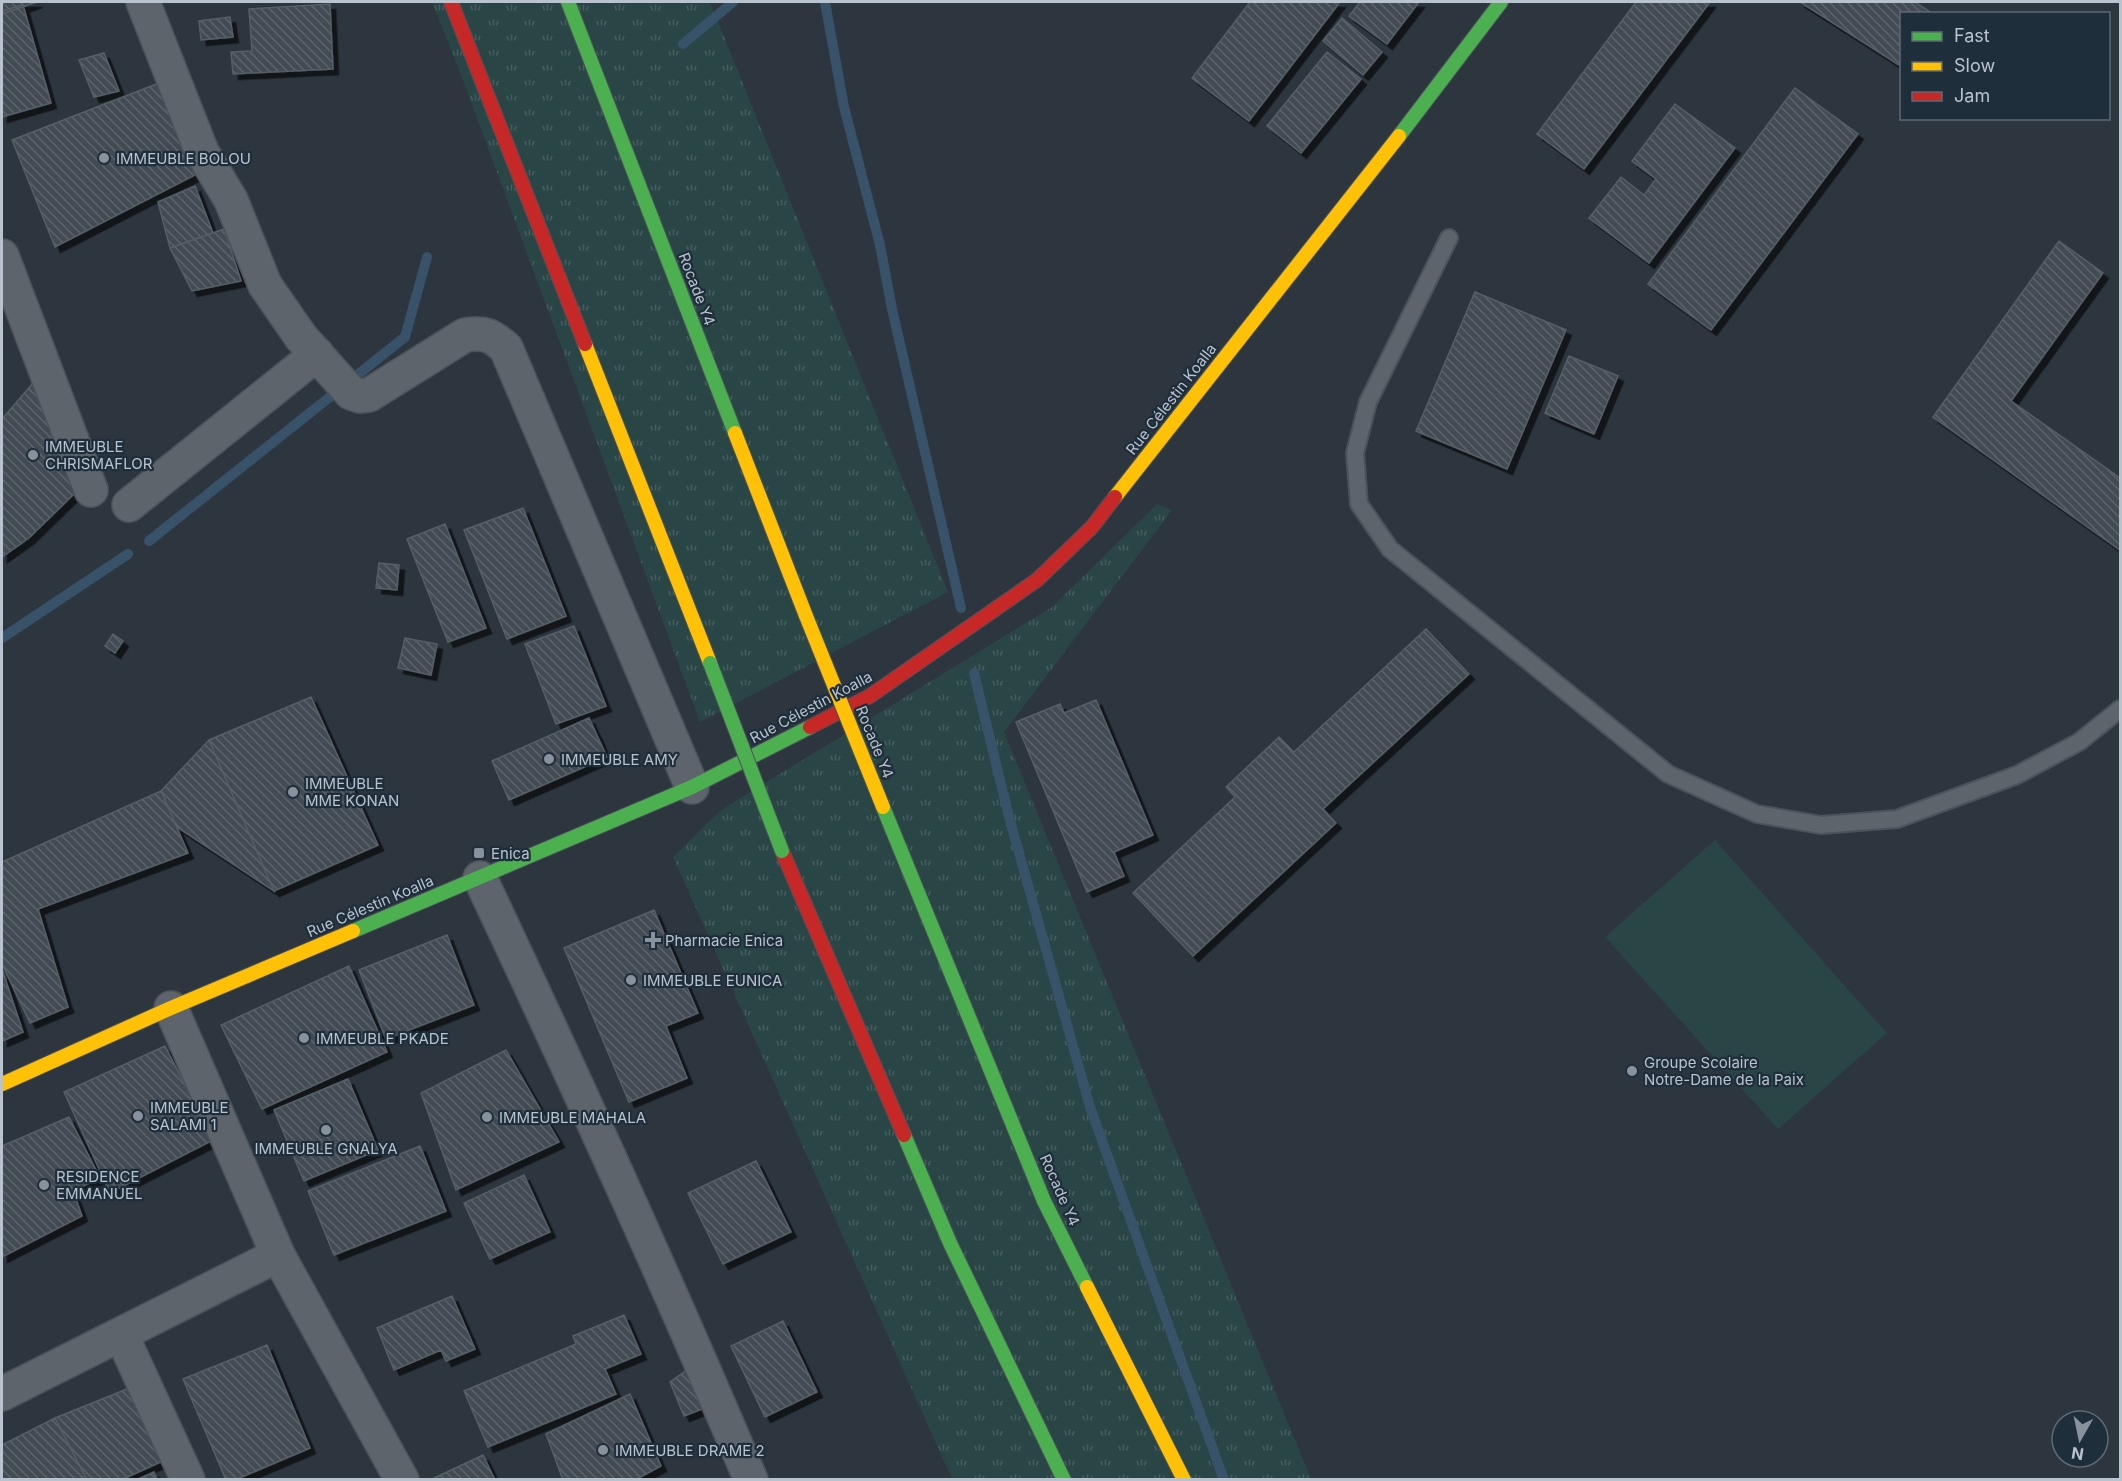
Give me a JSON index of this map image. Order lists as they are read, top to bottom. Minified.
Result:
{"streets":{"main road":["Rocade Y4","Rue Célestin Koalla"]},"places":{"other":["IMMEUBLE BOLOU","IMMEUBLE CHRISMAFLOR","IMMEUBLE AMY","IMMEUBLE MME KONAN","IMMEUBLE EUNICA","IMMEUBLE PKADE","Groupe Scolaire Notre-Dame de la Paix","IMMEUBLE SALAMI 1","IMMEUBLE MAHALA","IMMEUBLE GNALYA","RESIDENCE EMMANUEL","IMMEUBLE DRAME 2"],"transit":["Enica"],"health":["Pharmacie Enica"]},"legend":["Fast","Slow","Jam"],"north":"bottom"}
